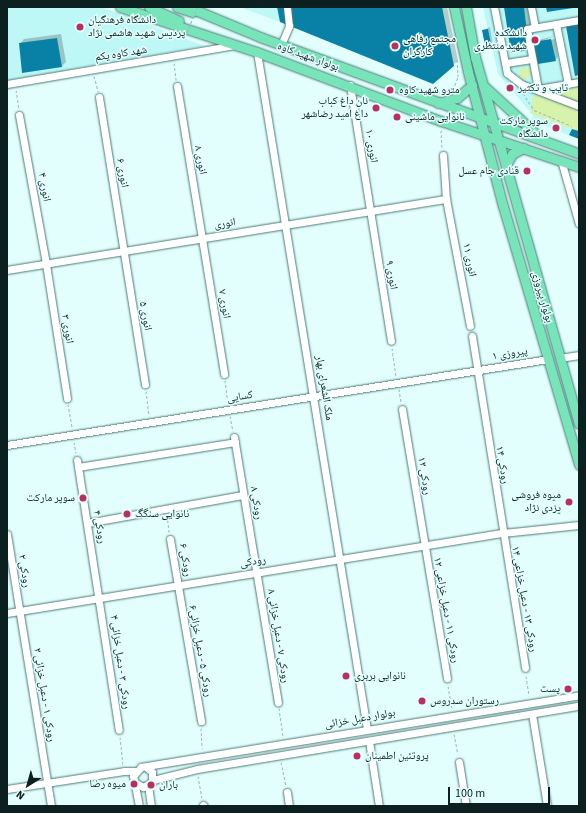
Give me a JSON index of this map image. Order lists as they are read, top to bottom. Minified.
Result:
{"streets":{"main road":["بولوار شهید کاوه","بولوار پیروزی"],"street":["شهد کاوه یکم","انوری ۱۰","انوری ۸","انوری ۶","انوری ۴","انوری","انوری ۱۱","انوری ۹","انوری ۷","انوری ۵","انوری ۳","پیروزی ۱","ملک الشعرای بهار","کسایی","رودکی ۱۴","رودکی ۱۲","رودکی ۸","رودکی ۴","رودکی ۶","رودکی","رودکی ۲","رودکی ۱۳ - دعبل خزاعی ۱۴","رودکی ۱۱ - دعبل خزاعی ۱۲","رودکی ۷ - دعبل خزائی ۸","رودکی ۵ - دعبل خزائی۶","رودکی ۳ - دعبل خزائی ۴","رودکی ۱ - دعبل خزائی ۲","بولوار دعبل خزائی"]},"crossings":[["شهد کاوه یکم","بولوار شهید کاوه"],["بولوار شهید کاوه","انوری ۱۰"],["بولوار شهید کاوه","بولوار پیروزی"],["بولوار شهید کاوه","ملک الشعرای بهار"],["انوری ۱۰","انوری"],["انوری ۱۰","انوری ۹"],["انوری ۸","انوری"],["انوری ۸","انوری ۷"],["انوری ۶","انوری"],["انوری ۶","انوری ۵"],["انوری ۴","انوری"],["انوری ۴","انوری ۳"],["انوری","انوری ۱۱"],["انوری","انوری ۹"],["انوری","انوری ۷"],["انوری","انوری ۵"],["انوری","انوری ۳"],["انوری","ملک الشعرای بهار"],["بولوار پیروزی","پیروزی ۱"],["پیروزی ۱","کسایی"],["پیروزی ۱","رودکی ۱۴"],["ملک الشعرای بهار","کسایی"],["ملک الشعرای بهار","رودکی"],["ملک الشعرای بهار","بولوار دعبل خزائی"],["کسایی","رودکی ۱۴"],["رودکی ۱۴","رودکی"],["رودکی ۱۴","رودکی ۱۳ - دعبل خزاعی ۱۴"],["رودکی ۱۲","رودکی"],["رودکی ۱۲","رودکی ۱۱ - دعبل خزاعی ۱۲"],["رودکی ۸","رودکی ۴"],["رودکی ۸","رودکی"],["رودکی ۸","رودکی ۷ - دعبل خزائی ۸"],["رودکی ۴","رودکی"],["رودکی ۴","رودکی ۳ - دعبل خزائی ۴"],["رودکی ۶","رودکی"],["رودکی ۶","رودکی ۵ - دعبل خزائی۶"],["رودکی","رودکی ۲"],["رودکی","رودکی ۱۳ - دعبل خزاعی ۱۴"],["رودکی","رودکی ۱۱ - دعبل خزاعی ۱۲"],["رودکی","رودکی ۷ - دعبل خزائی ۸"],["رودکی","رودکی ۵ - دعبل خزائی۶"],["رودکی","رودکی ۳ - دعبل خزائی ۴"],["رودکی","رودکی ۱ - دعبل خزائی ۲"],["رودکی ۲","رودکی ۱ - دعبل خزائی ۲"]],"places":["دانشگاه فرهنگیان پردیس شهید هاشمی نژاد","دانشکده شهید منتظری","مجتمع رفاهی کارگران","تایپ و تکثیر","مترو شهید کاوه","نان داغ کباب داغ امید رضاشهر","نانوایی ماشینی","سوپر مارکت دانشگاه","قنادی جام عسل","سوپر مارکت","میوه فروشی یزدی نژاد","نانوایی سنگگ","نانوایی بربری","پست","رستوران سدروس","پروتئین اطمینان","میوه رضا","باران"],"scale_bar":"100 m","north":"bottom left"}
